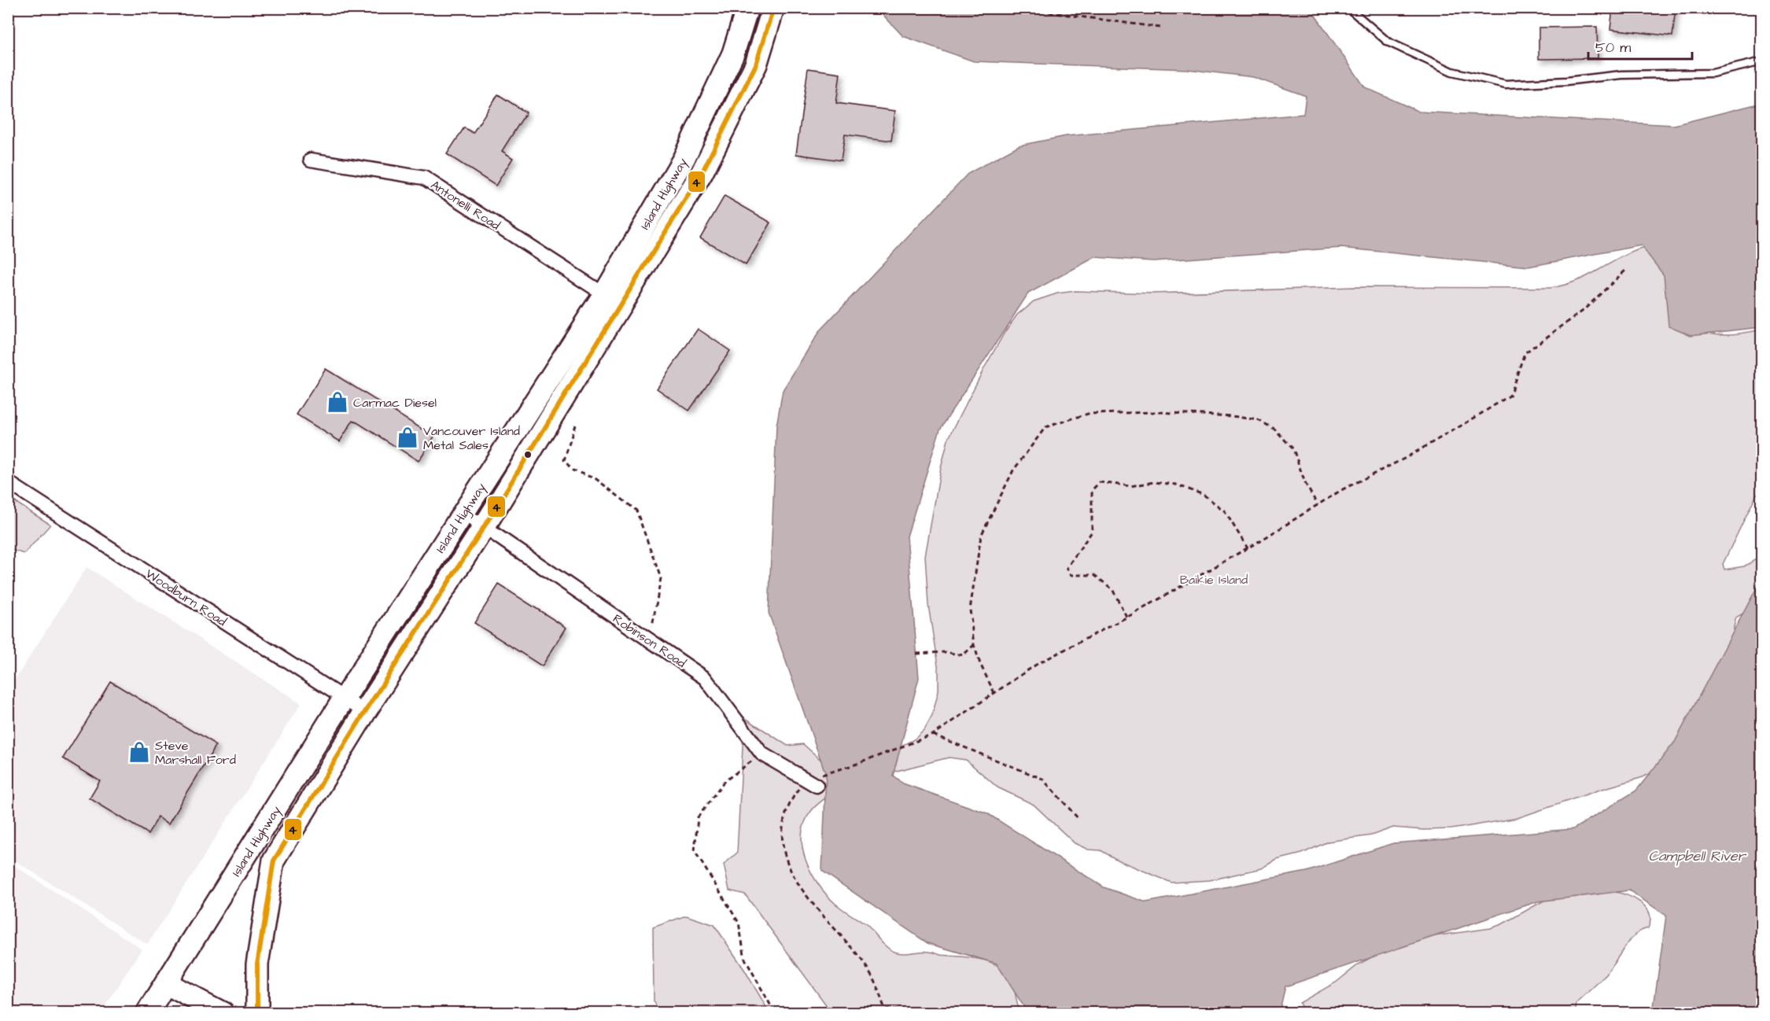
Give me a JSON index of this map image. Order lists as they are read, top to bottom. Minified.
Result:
{"streets":{"main road":["Island Highway"],"street":["Antonelli Road","Woodburn Road","Robinson Road"]},"crossings":[["Island Highway","Antonelli Road"],["Island Highway","Woodburn Road"],["Island Highway","Robinson Road"]],"water":["Campbell River"],"parks":["Baikie Island"],"places":{"shop":["Carmac Diesel","Vancouver Island Metal Sales","Steve Marshall Ford"]},"lines":["transit line 4"],"scale_bar":"50 m"}
